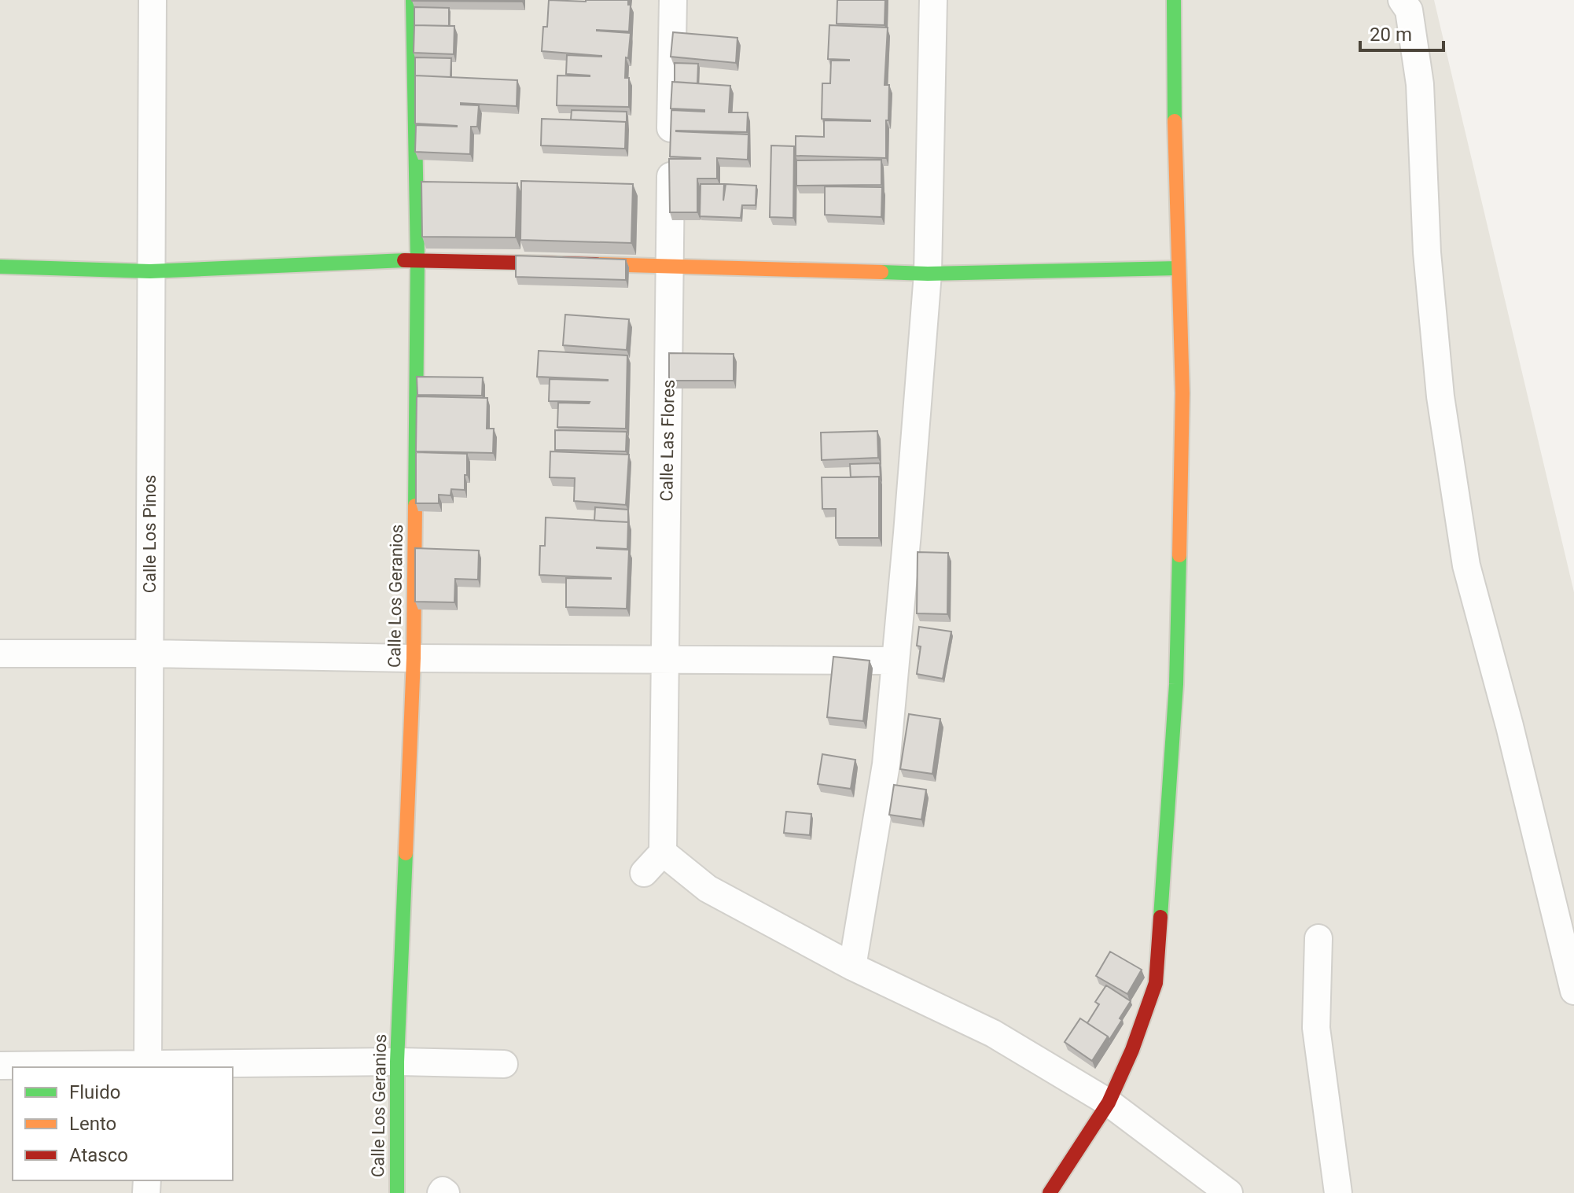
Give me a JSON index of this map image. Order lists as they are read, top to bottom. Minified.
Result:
{"streets":{"street":["Calle Las Flores","Calle Los Pinos","Calle Los Geranios"]},"legend":["Fluido","Lento","Atasco"],"scale_bar":"20 m"}
